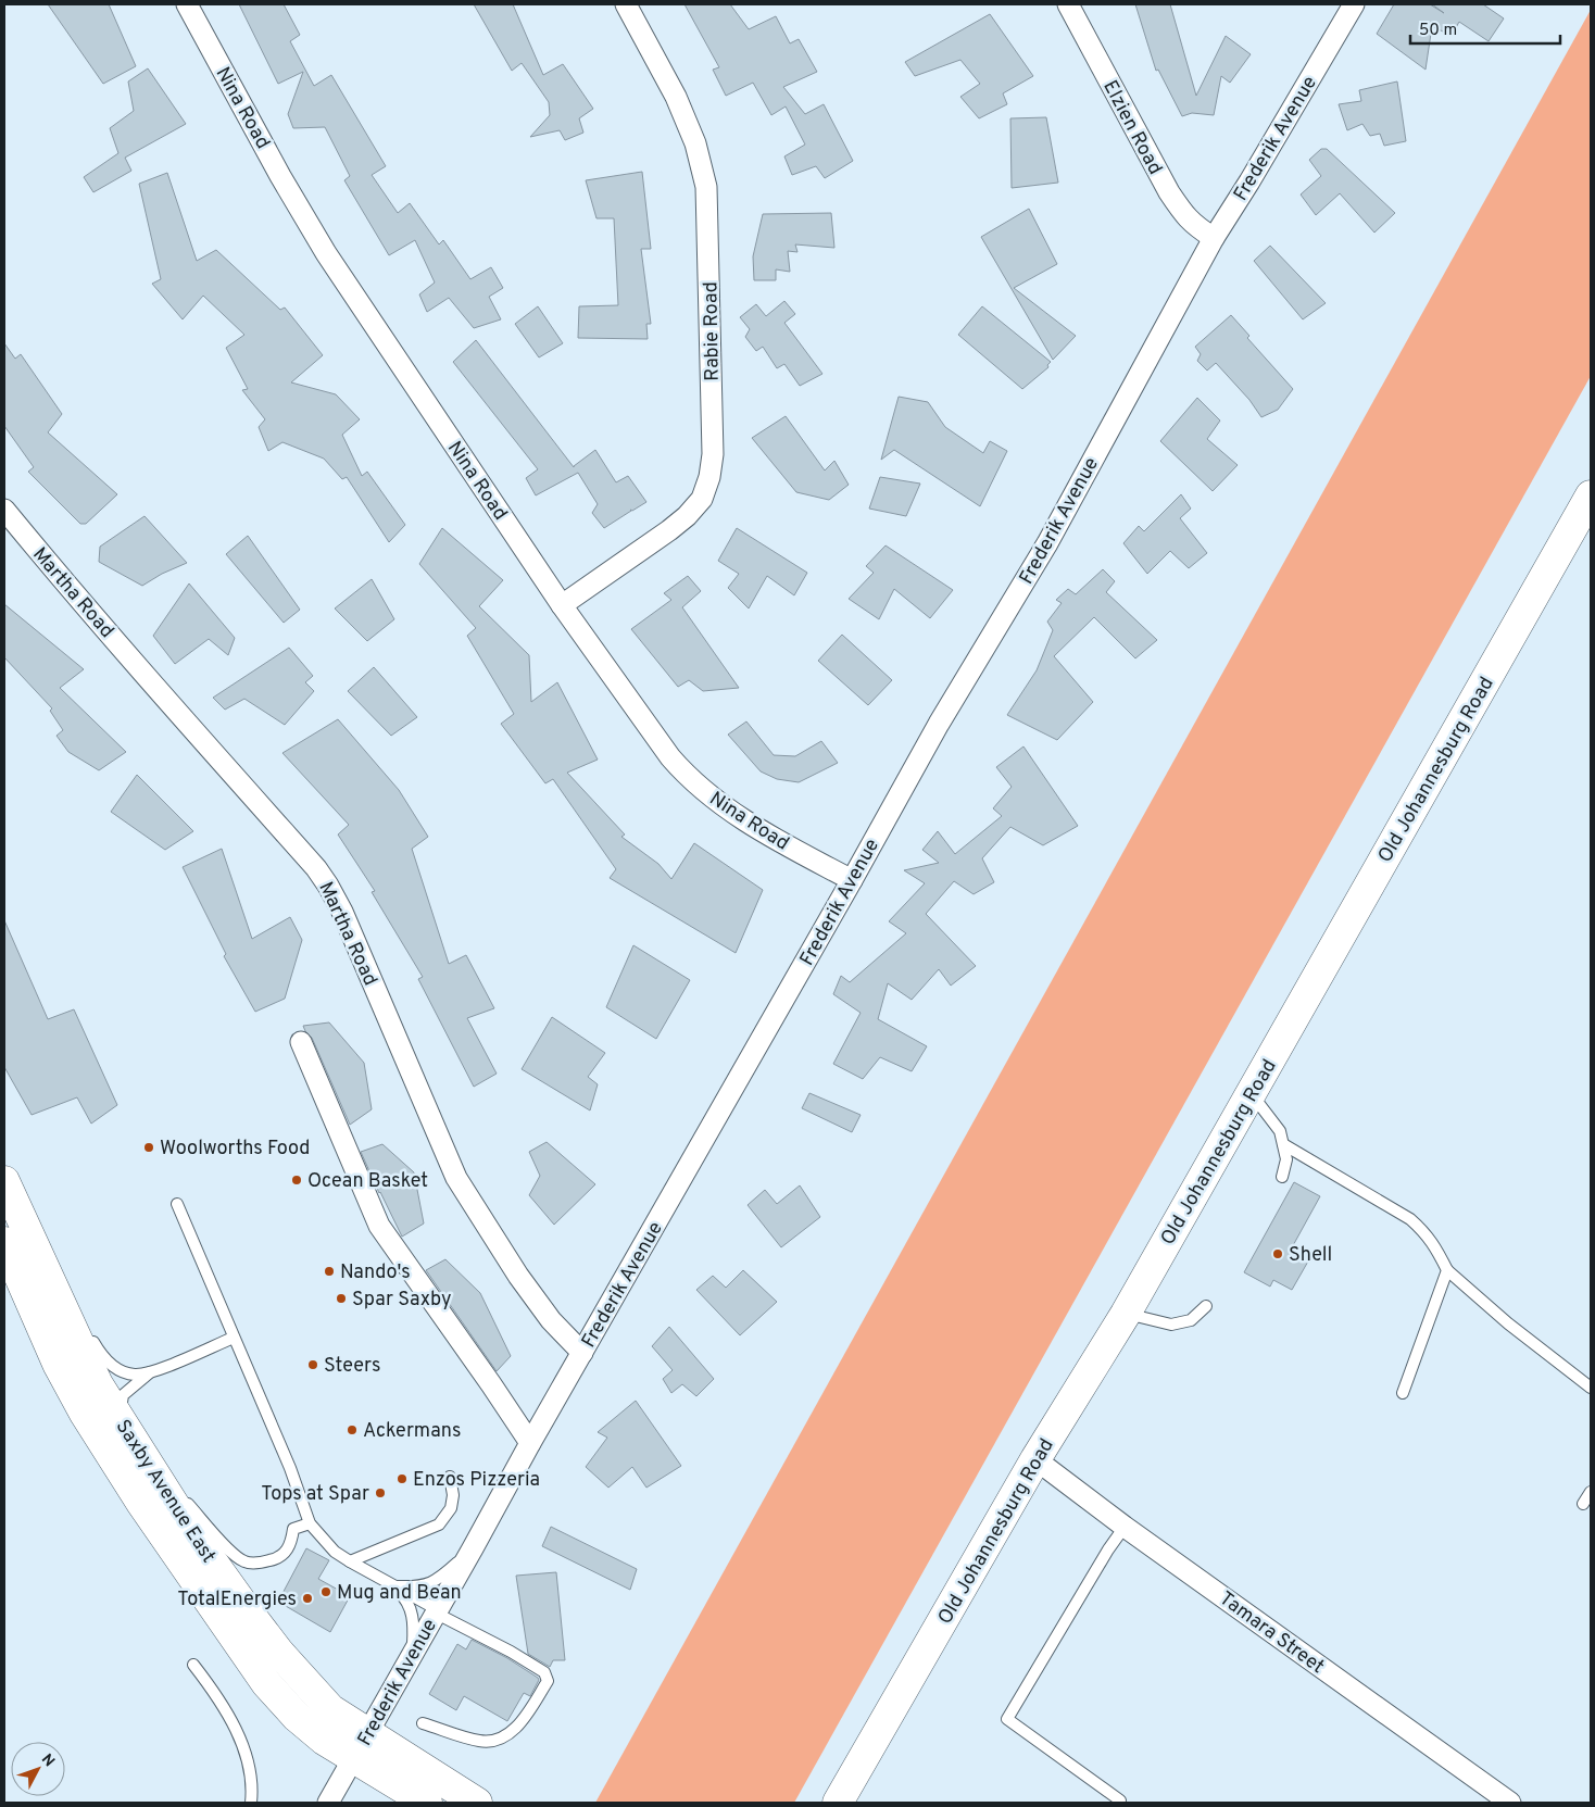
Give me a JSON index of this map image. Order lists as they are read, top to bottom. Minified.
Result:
{"streets":{"street":["Nina Road","Elzien Road","Frederik Avenue","Rabie Road","Martha Road","Old Johannesburg Road","Saxby Avenue East","Tamara Street"]},"crossings":[["Nina Road","Frederik Avenue"],["Nina Road","Rabie Road"],["Elzien Road","Frederik Avenue"],["Frederik Avenue","Martha Road"],["Frederik Avenue","Saxby Avenue East"],["Old Johannesburg Road","Tamara Street"]],"places":["Woolworths Food","Ocean Basket","Shell","Nando's","Spar Saxby","Steers","Ackermans","Enzos Pizzeria","Tops at Spar","Mug and Bean","TotalEnergies"],"scale_bar":"50 m","north":"top right"}
